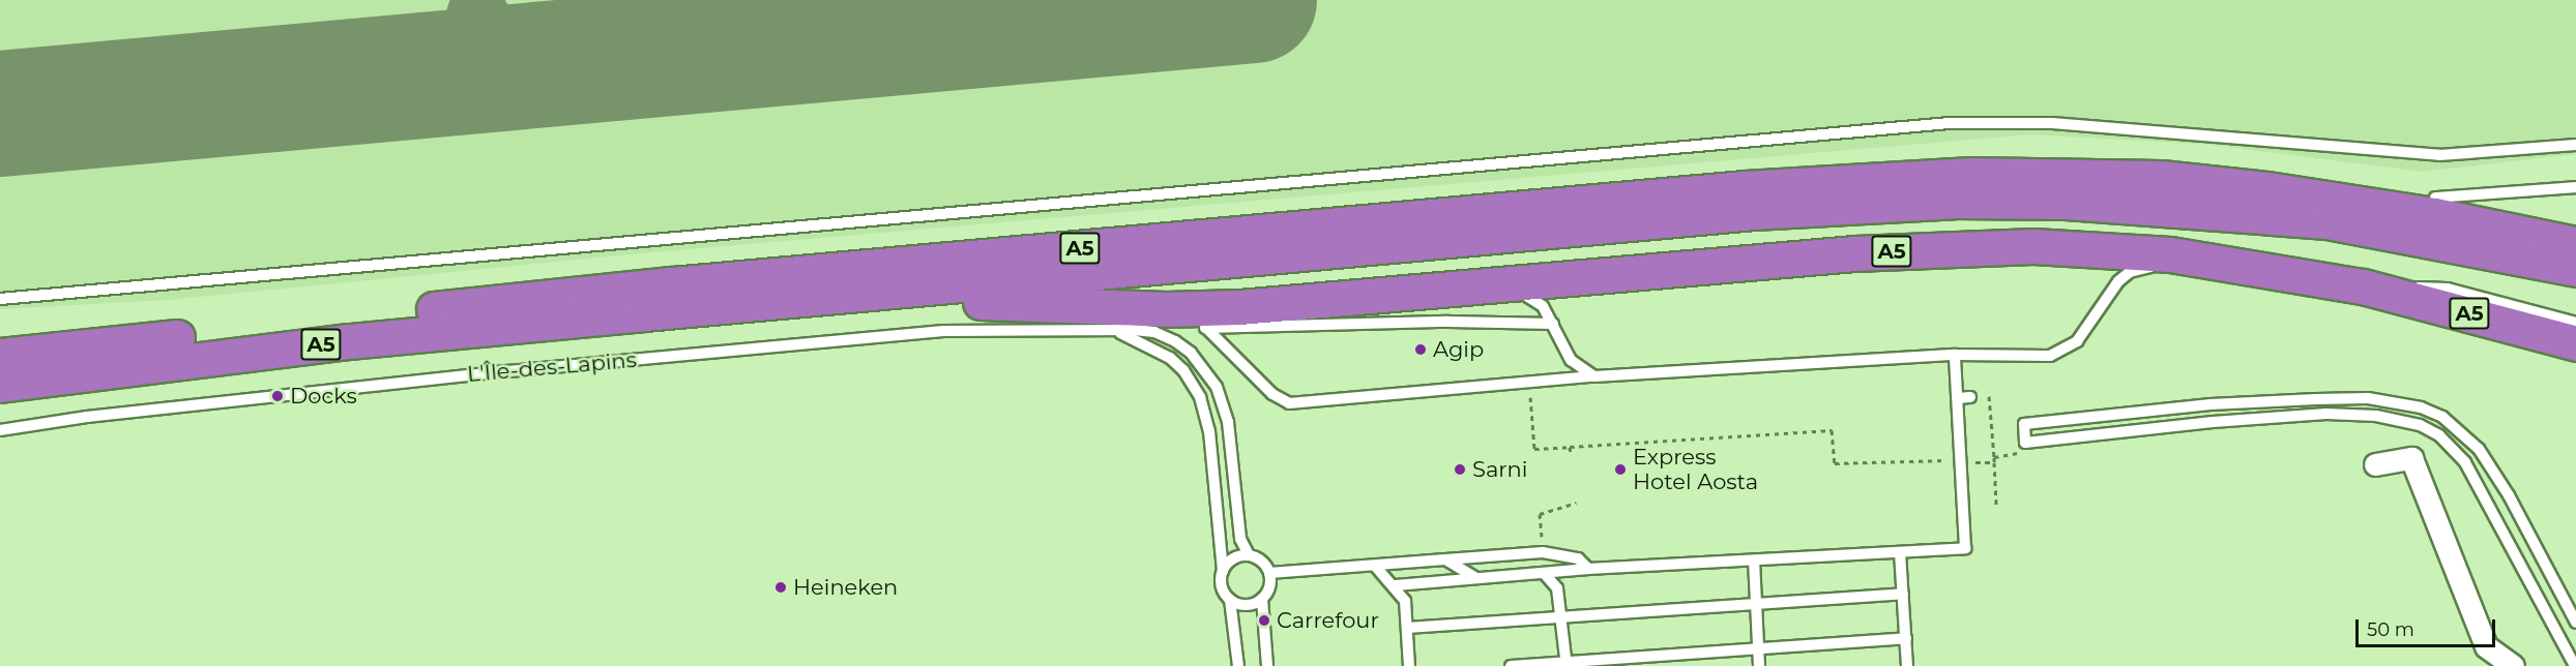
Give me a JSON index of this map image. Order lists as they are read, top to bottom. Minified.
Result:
{"streets":{"highway":["A5"],"lane":["L'Île-des-Lapins"]},"places":["Agip","Docks","Sarni","Express Hotel Aosta","Heineken","Carrefour"],"scale_bar":"50 m"}
